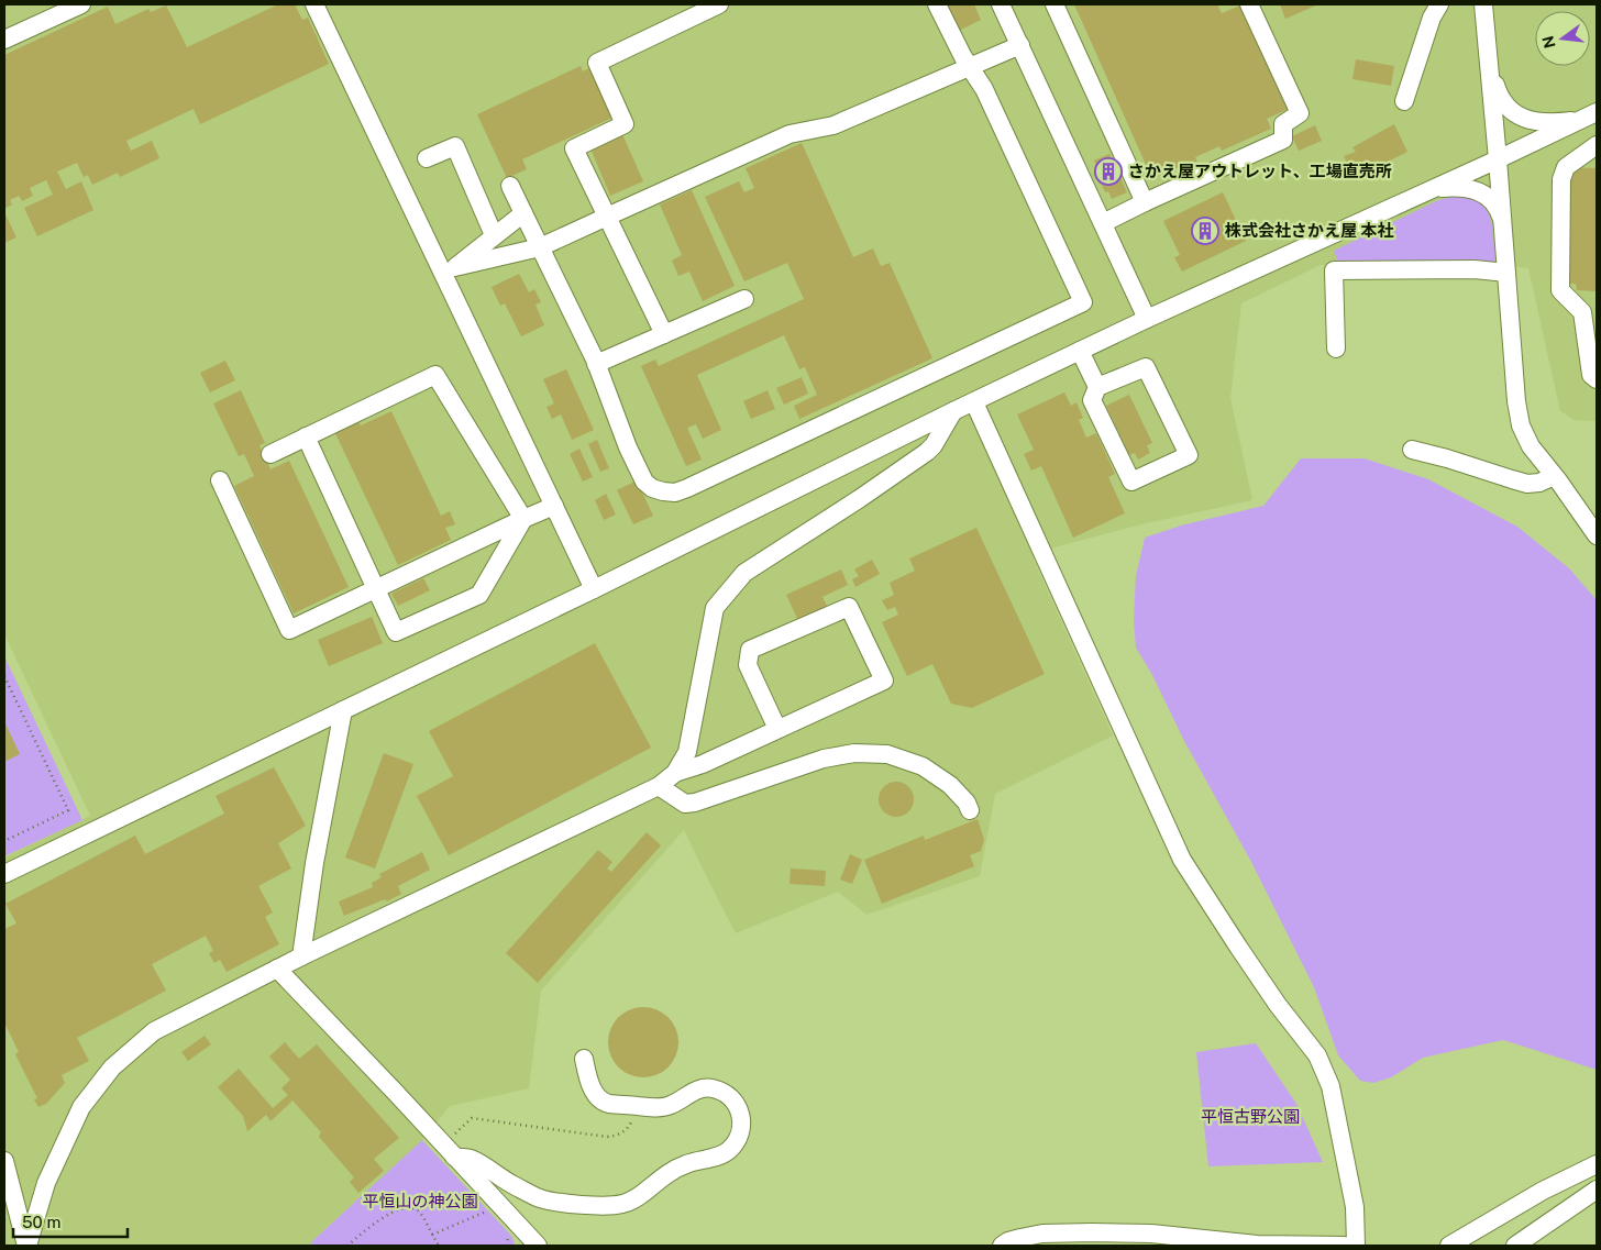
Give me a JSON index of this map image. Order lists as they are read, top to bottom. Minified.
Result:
{"parks":["平恒古野公園","平恒山の神公園"],"places":{"building":["さかえ屋アウトレット、工場直売所","株式会社さかえ屋 本社"]},"scale_bar":"50 m","north":"left"}
